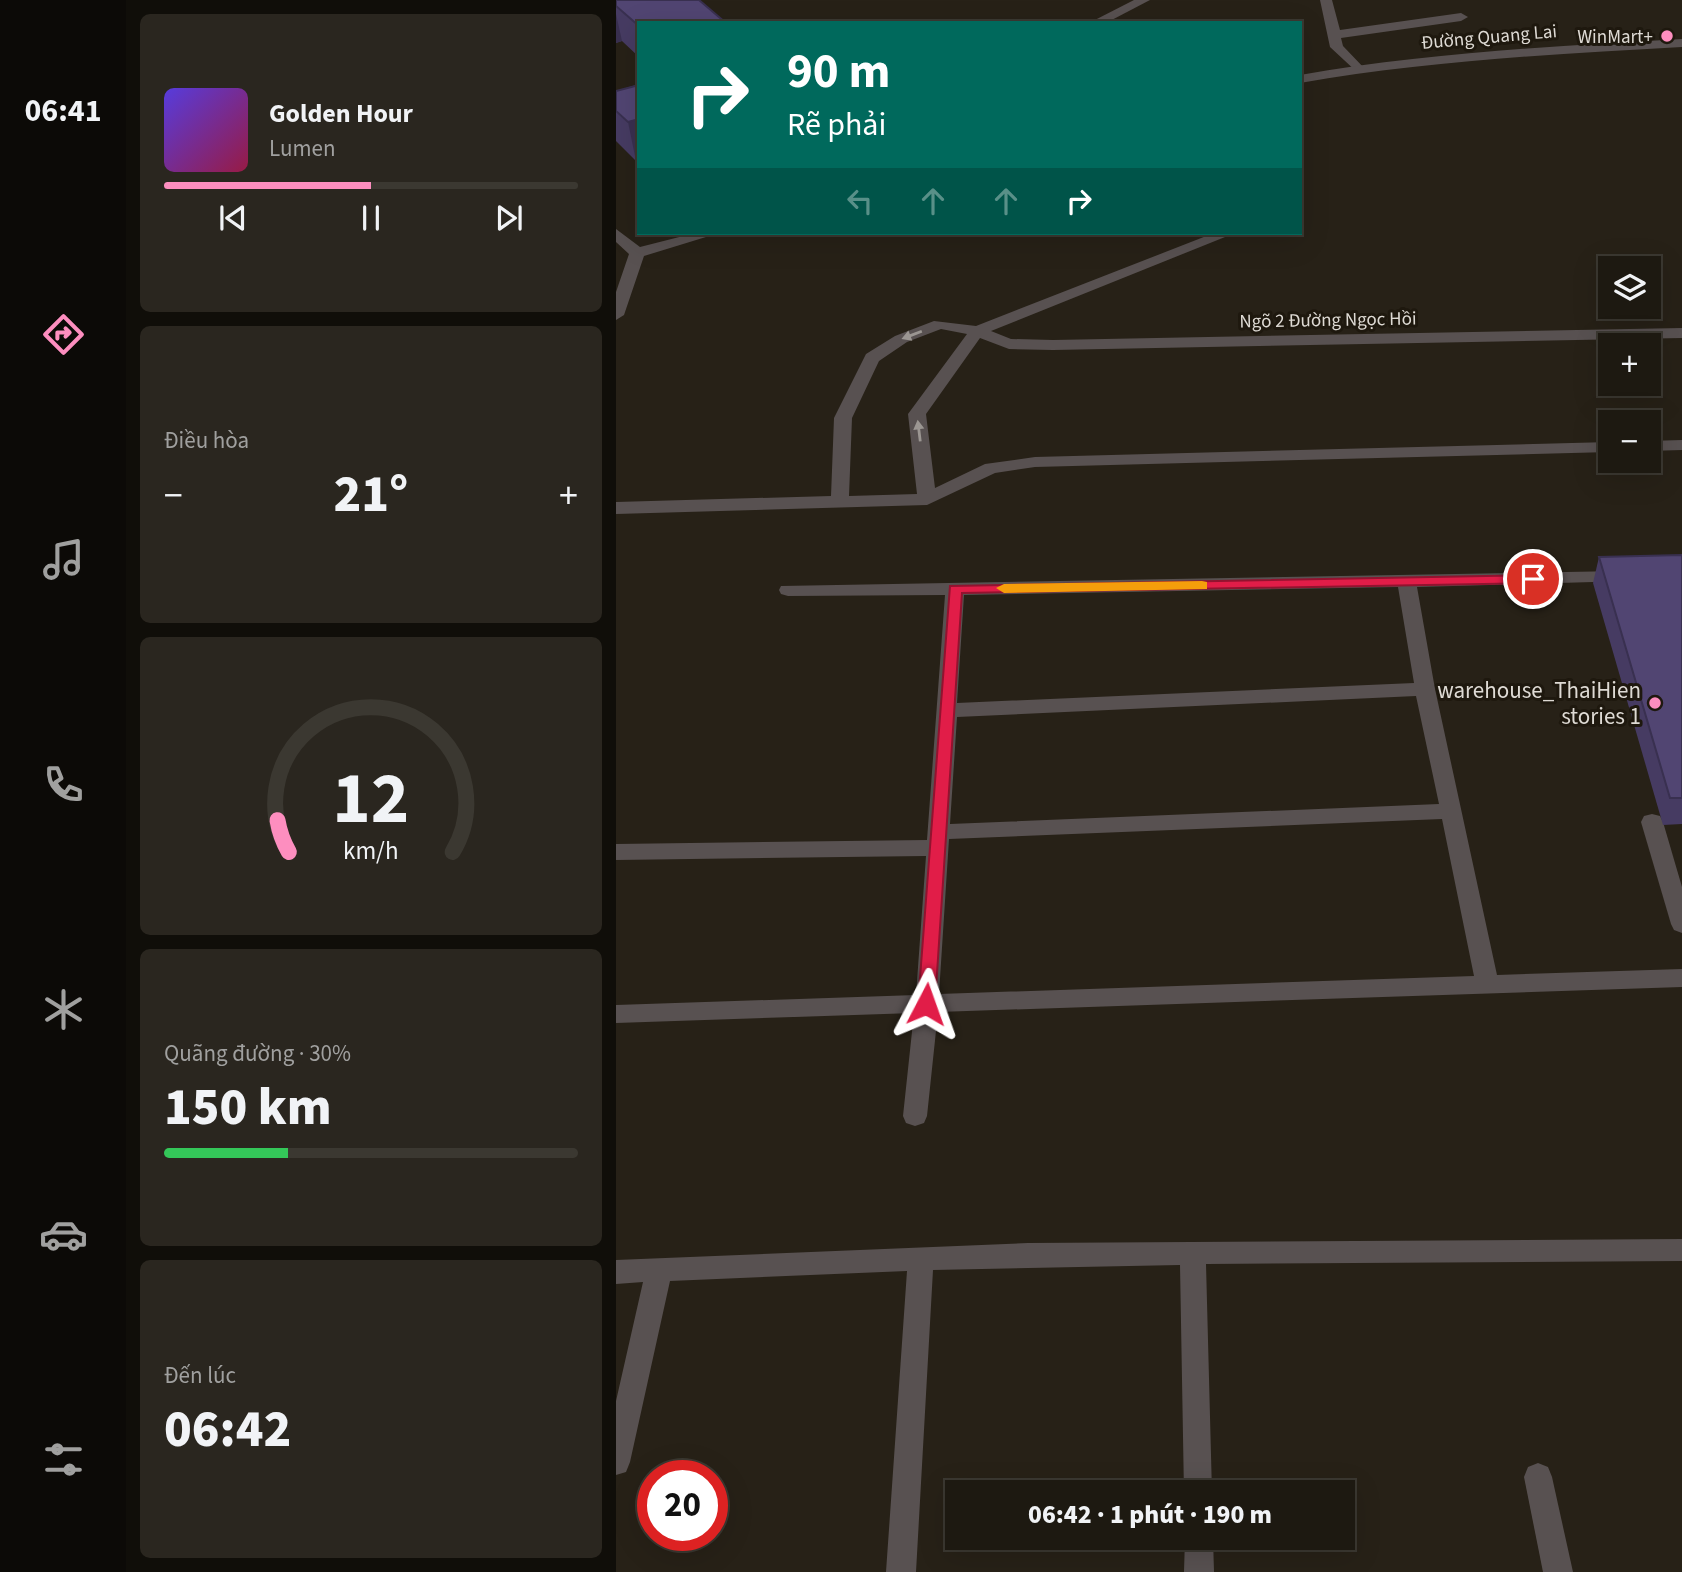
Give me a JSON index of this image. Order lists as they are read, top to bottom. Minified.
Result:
{"streets":{"street":["Đường Quang Lai","Ngõ 2 Đường Ngọc Hồi"]},"places":["WinMart+","warehouse_ThaiHien stories 1"],"page":{"tabs":"06:41","turn":["90 m","Rẽ phải"],"song":["Golden Hour","Lumen"],"map_buttons":["+","−"],"tile":["Điều hòa",["Quãng đường · 30%","150 km"],["Đến lúc","06:42"]],"heat":["−","21°","+"],"limit":"20","trip":"06:42 · 1 phút · 190 m","gauge":["12","km/h"]}}
